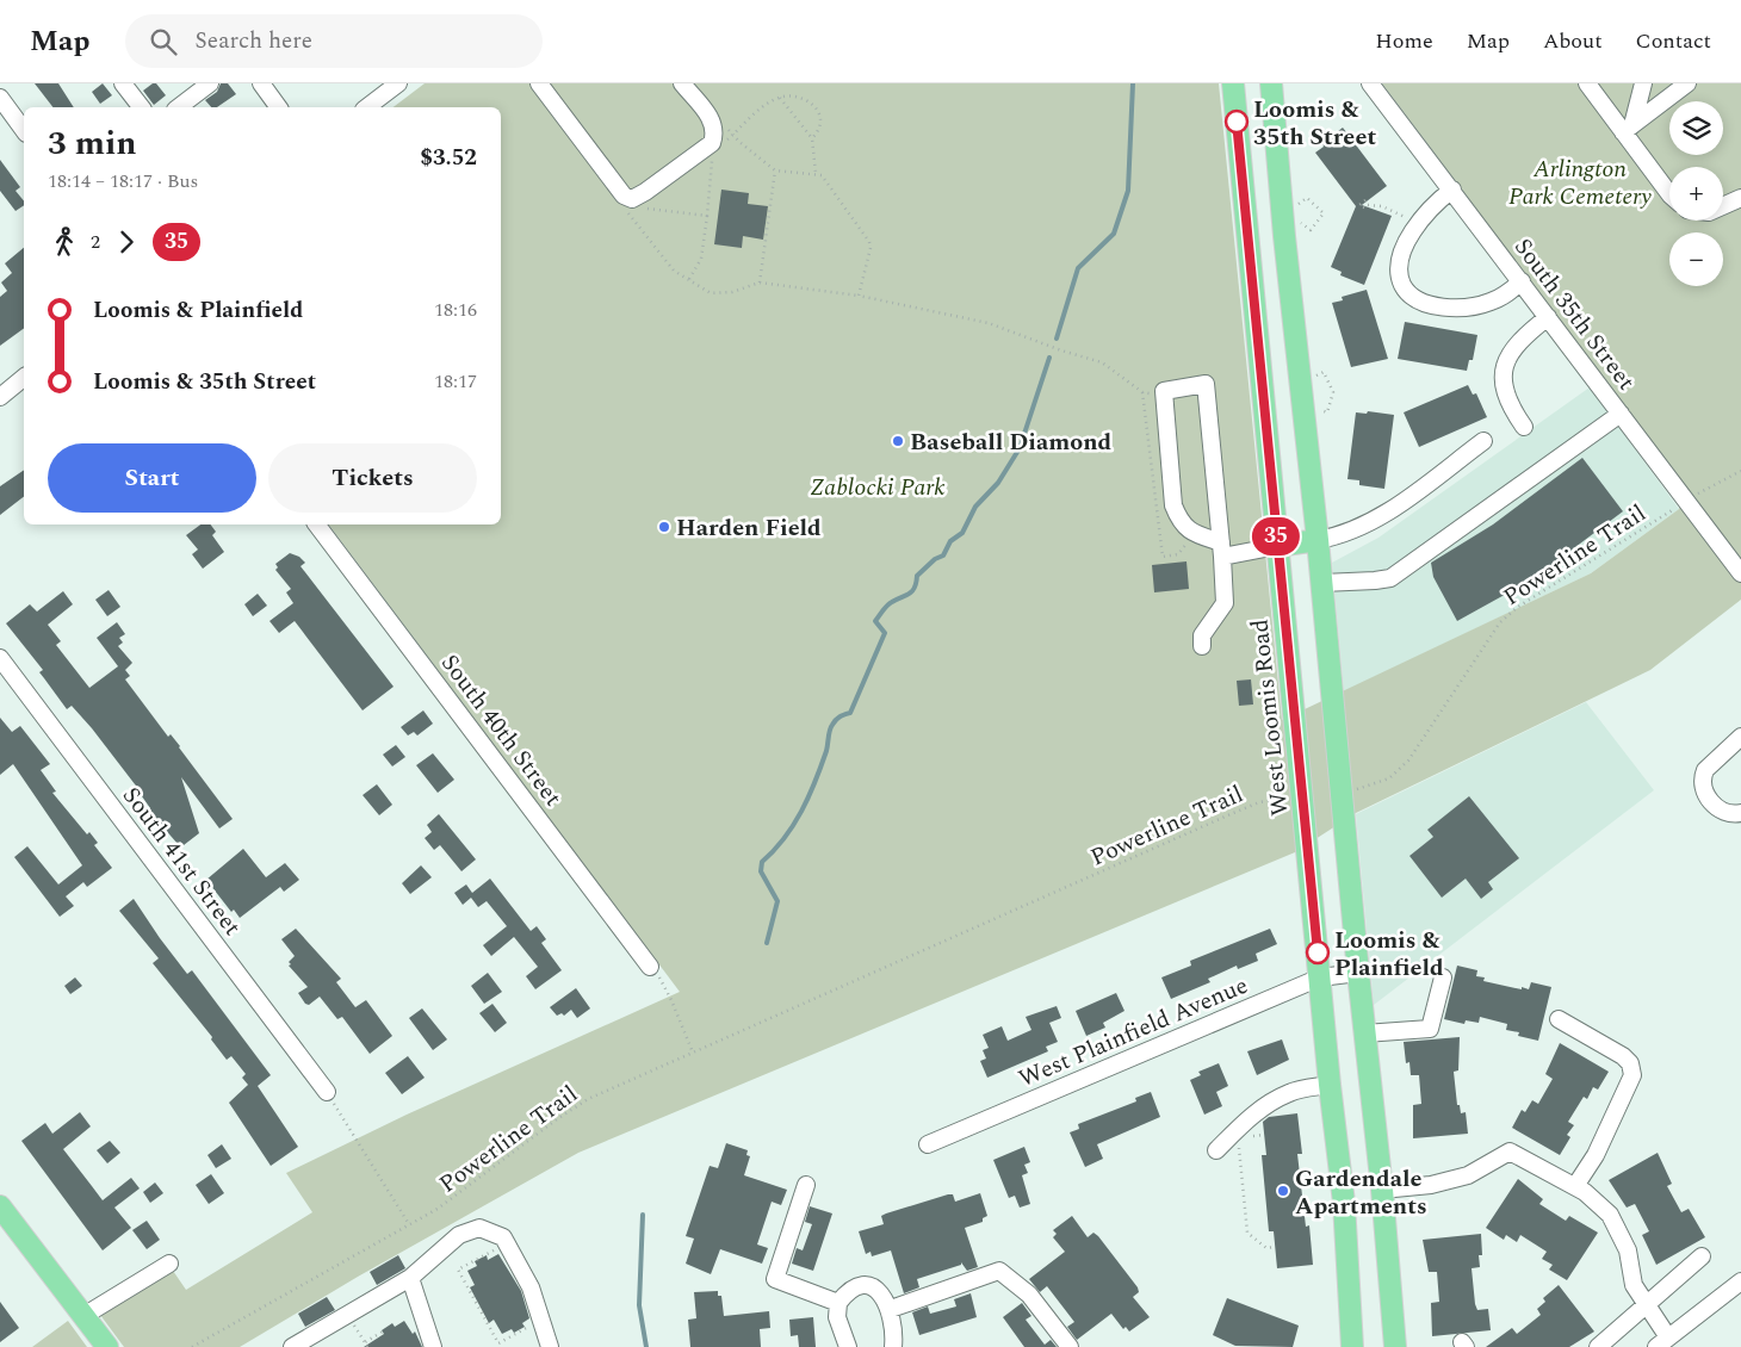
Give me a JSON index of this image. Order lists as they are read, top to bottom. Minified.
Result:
{"streets":{"main road":["West Loomis Road"],"street":["South 35th Street","South 40th Street","South 41st Street","West Plainfield Avenue"],"path":["Powerline Trail"]},"crossings":[["South 35th Street","Powerline Trail"],["Powerline Trail","West Loomis Road"],["West Loomis Road","West Plainfield Avenue"]],"parks":["Arlington Park Cemetery","Zablocki Park"],"places":["Loomis & 35th Street","Baseball Diamond","Harden Field","Loomis & Plainfield","Gardendale Apartments"],"lines":["bus line 35"],"page":{"header":"Map","search":"Search here","nav":["Home","Map","About","Contact"],"on_map":"35","map_buttons":["+","−"],"heading":["3 min","18:14 – 18:17 · Bus","$3.52"],"legs":["2","35"],"list":[{"name":"Loomis & Plainfield","value":"18:16"},{"name":"Loomis & 35th Street","value":"18:17"}],"buttons":["Start","Tickets"]}}
